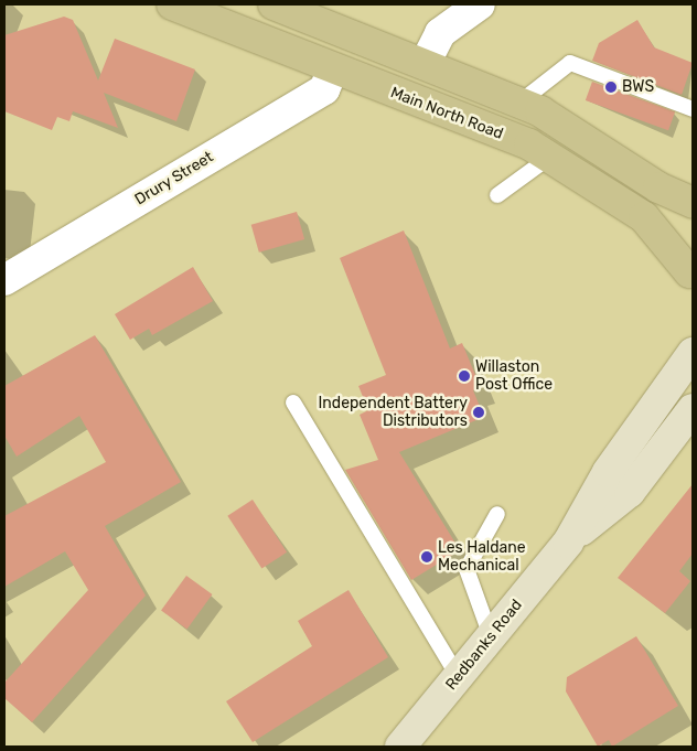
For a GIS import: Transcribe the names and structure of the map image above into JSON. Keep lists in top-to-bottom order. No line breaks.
{"streets":{"main road":["Main North Road","Redbanks Road"],"street":["Drury Street"]},"crossings":[["Main North Road","Drury Street"]],"places":["BWS","Willaston Post Office","Independent Battery Distributors","Les Haldane Mechanical"]}
